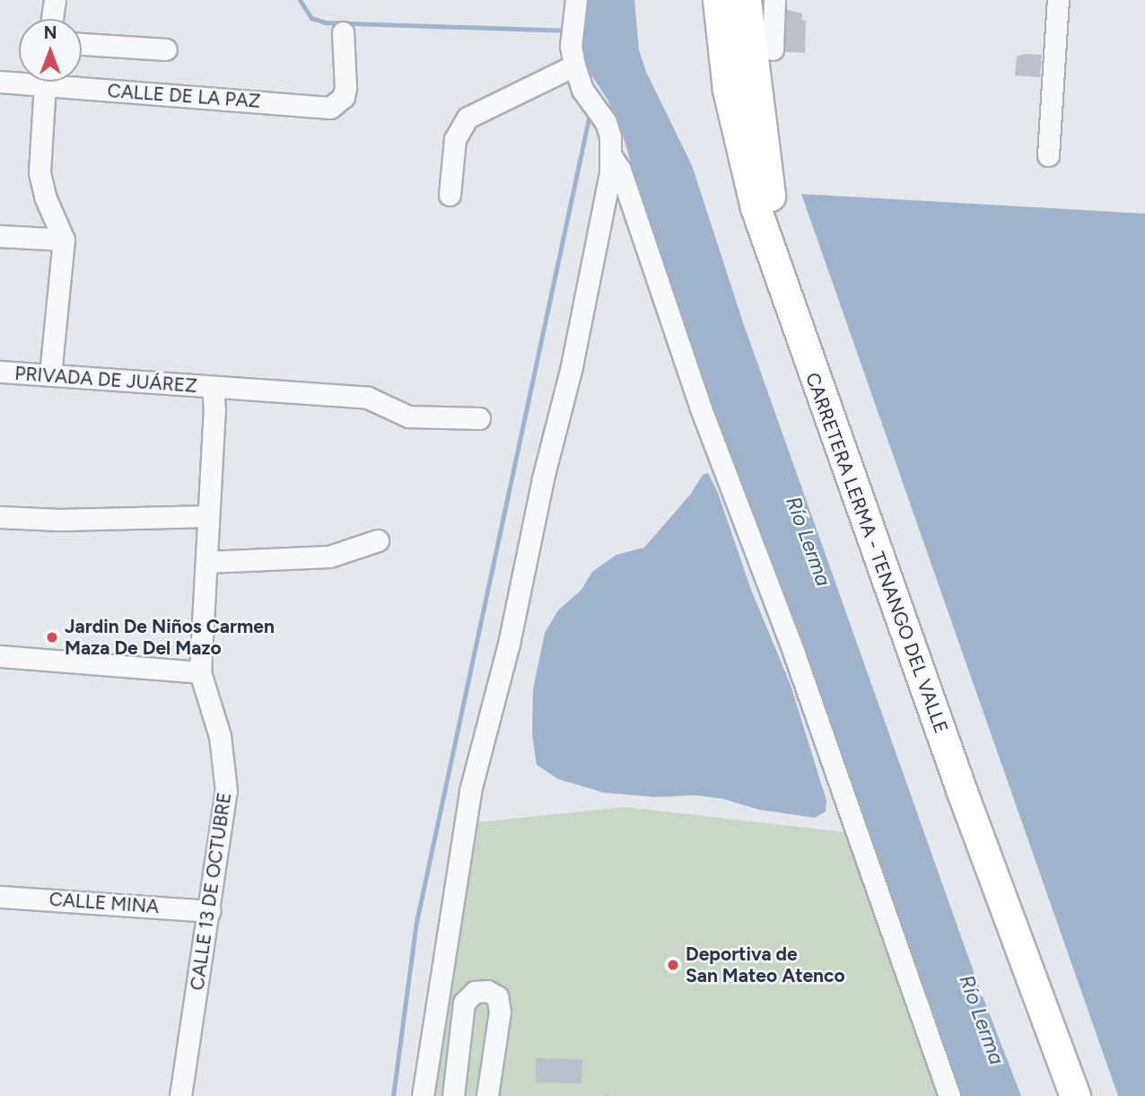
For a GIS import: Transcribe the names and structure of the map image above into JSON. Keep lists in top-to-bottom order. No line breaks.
{"streets":{"highway":["CARRETERA LERMA - TENANGO DEL VALLE"],"street":["CALLE DE LA PAZ","PRIVADA DE JUÁREZ","CALLE 13 DE OCTUBRE","CALLE MINA"]},"crossings":[["PRIVADA DE JUÁREZ","CALLE 13 DE OCTUBRE"],["CALLE 13 DE OCTUBRE","CALLE MINA"]],"water":["Río Lerma"],"places":["Jardin De Niños Carmen Maza De Del Mazo","Deportiva de San Mateo Atenco"],"north":"top"}
